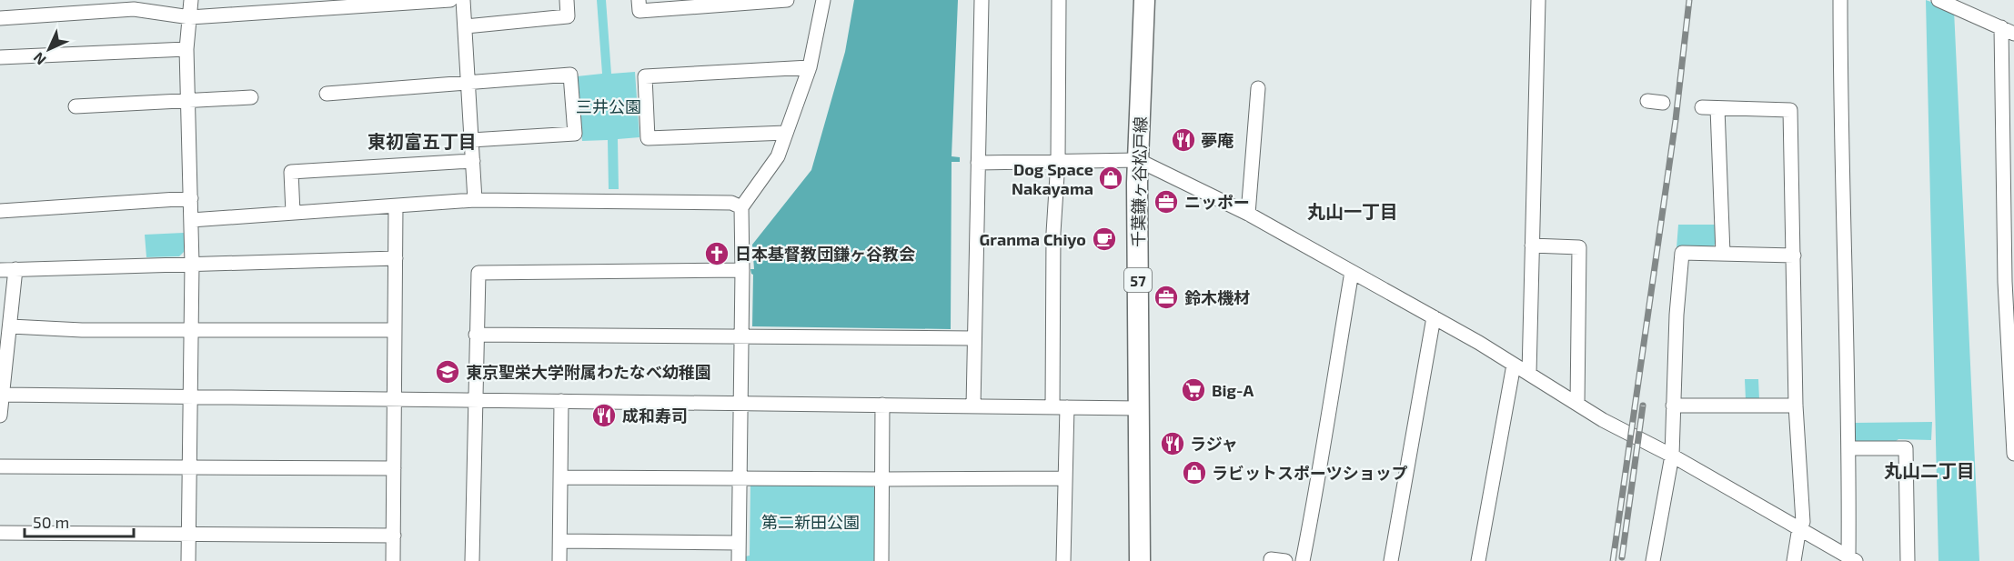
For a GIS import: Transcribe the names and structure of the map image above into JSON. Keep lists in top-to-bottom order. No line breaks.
{"streets":{"main road":["千葉鎌ヶ谷松戸線","57"]},"districts":["東初富五丁目","丸山一丁目","丸山二丁目"],"parks":["三井公園","第二新田公園"],"places":{"restaurant":["夢庵","成和寿司","ラジャ"],"shop":["Dog Space Nakayama","ラビットスポーツショップ"],"office":["ニッポー","鈴木機材"],"cafe":["Granma Chiyo"],"church":["日本基督教団鎌ヶ谷教会"],"school or university":["東京聖栄大学附属わたなべ幼稚園"],"supermarket":["Big-A"]},"scale_bar":"50 m","north":"bottom left"}
